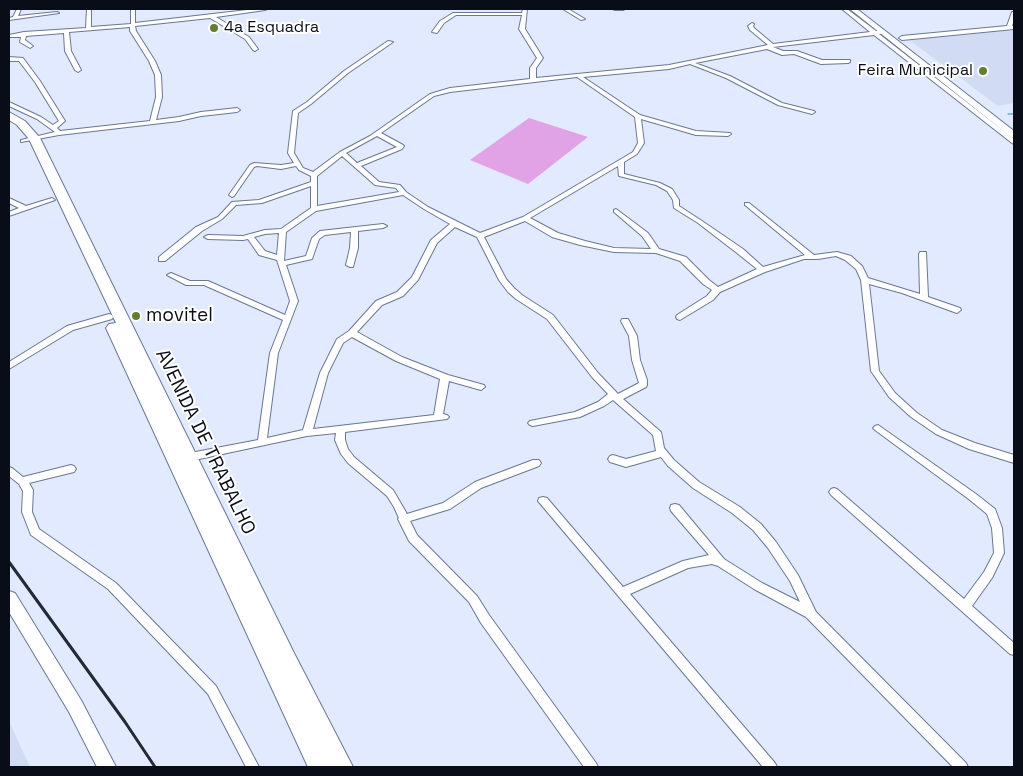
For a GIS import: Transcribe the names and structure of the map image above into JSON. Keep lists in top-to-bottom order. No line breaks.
{"streets":{"highway":["AVENIDA DE TRABALHO"]},"places":["4a Esquadra","Feira Municipal","movitel"]}
